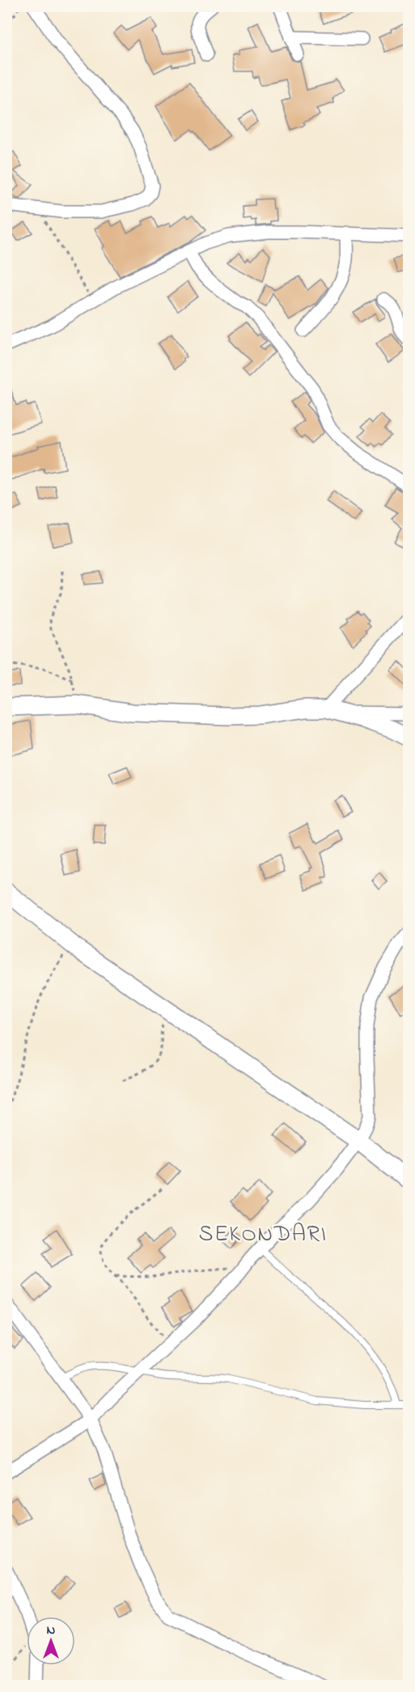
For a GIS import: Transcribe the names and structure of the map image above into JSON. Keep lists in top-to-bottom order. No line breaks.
{"districts":["SEKONDARI"],"north":"top"}
